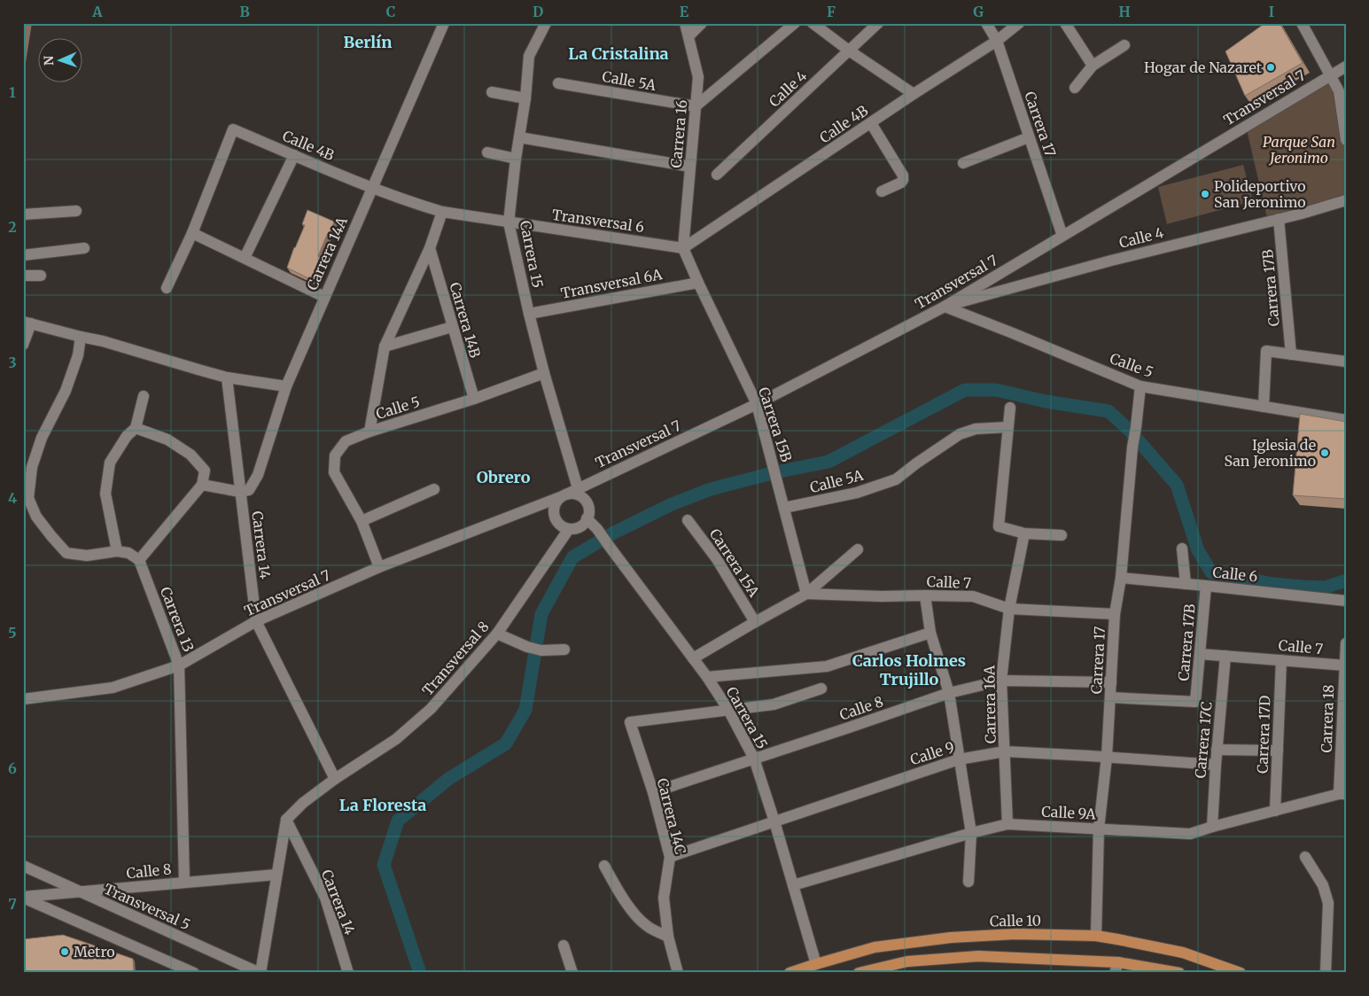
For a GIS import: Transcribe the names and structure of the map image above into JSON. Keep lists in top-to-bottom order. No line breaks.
{"streets":{"main road":["Calle 10"],"street":["Calle 5A","Calle 4","Transversal 7","Calle 4B","Carrera 17","Carrera 16","Transversal 6","Carrera 14A","Carrera 15","Transversal 6A","Carrera 17B","Carrera 14B","Calle 5","Carrera 15B","Carrera 14","Carrera 15A","Calle 6","Calle 7","Carrera 13","Transversal 8","Carrera 16A","Calle 8","Carrera 18","Carrera 17D","Carrera 17C","Calle 9","Calle 9A","Carrera 14C","Transversal 5"]},"crossings":[["Calle 5A","Carrera 16"],["Calle 5A","Carrera 15B"],["Calle 4","Transversal 7"],["Calle 4","Carrera 17B"],["Calle 4","Calle 5"],["Transversal 7","Carrera 17"],["Transversal 7","Carrera 15"],["Transversal 7","Calle 5"],["Transversal 7","Carrera 15B"],["Transversal 7","Carrera 14"],["Transversal 7","Carrera 13"],["Transversal 7","Transversal 8"],["Calle 4B","Carrera 17"],["Calle 4B","Carrera 16"],["Calle 4B","Transversal 6"],["Calle 4B","Carrera 14A"],["Calle 4B","Carrera 15B"],["Carrera 17","Carrera 17B"],["Carrera 17","Calle 5"],["Carrera 17","Calle 6"],["Carrera 17","Calle 7"],["Carrera 17","Calle 8"],["Carrera 17","Calle 9"],["Carrera 17","Calle 9A"],["Carrera 17","Calle 10"],["Carrera 16","Transversal 6"],["Carrera 16","Carrera 15B"],["Transversal 6","Carrera 15"],["Transversal 6","Carrera 15B"],["Carrera 14A","Carrera 14"],["Carrera 15","Transversal 6A"],["Carrera 15","Calle 5"],["Carrera 15","Transversal 8"],["Carrera 15","Calle 8"],["Carrera 15","Calle 9"],["Carrera 15","Calle 9A"],["Carrera 15","Carrera 14C"],["Carrera 15","Calle 10"],["Transversal 6A","Carrera 15B"],["Carrera 17B","Calle 6"],["Carrera 17B","Calle 7"],["Carrera 14B","Calle 5"],["Carrera 15B","Calle 7"],["Carrera 14","Transversal 8"],["Calle 7","Carrera 16A"],["Calle 7","Carrera 18"],["Calle 7","Carrera 17D"],["Calle 7","Carrera 17C"],["Carrera 13","Calle 8"],["Carrera 16A","Calle 8"],["Carrera 16A","Calle 9"],["Carrera 16A","Calle 9A"],["Calle 8","Carrera 14C"],["Calle 8","Transversal 5"],["Carrera 18","Calle 9A"],["Carrera 17D","Calle 9A"],["Carrera 17C","Calle 9"],["Carrera 17C","Calle 9A"],["Calle 9","Carrera 14C"]],"districts":["Berlín","La Cristalina","Obrero","Carlos Holmes Trujillo","La Floresta"],"parks":["Parque San Jeronimo"],"places":["Hogar de Nazaret","Polideportivo San Jeronimo","Iglesia de San Jeronimo","Metro"],"north":"left","grid":{"columns":["A","B","C","D","E","F","G","H","I"],"rows":["1","2","3","4","5","6","7"]}}
